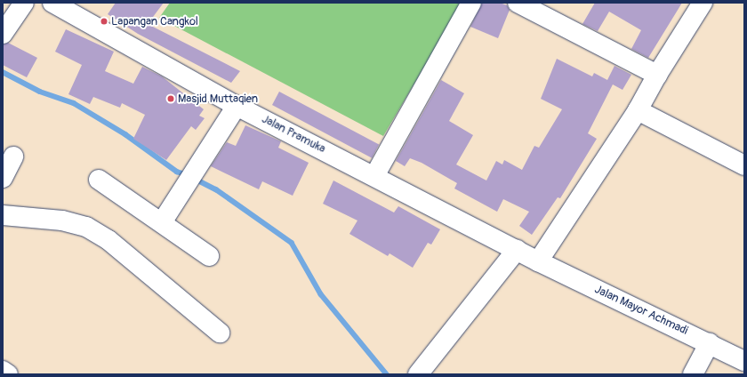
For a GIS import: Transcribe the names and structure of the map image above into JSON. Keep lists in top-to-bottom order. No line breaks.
{"streets":{"street":["Jalan Pramuka","Jalan Mayor Achmadi"]},"crossings":[["Jalan Pramuka","Jalan Mayor Achmadi"]],"places":["Lapangan Cangkol","Masjid Muttaqien"]}
